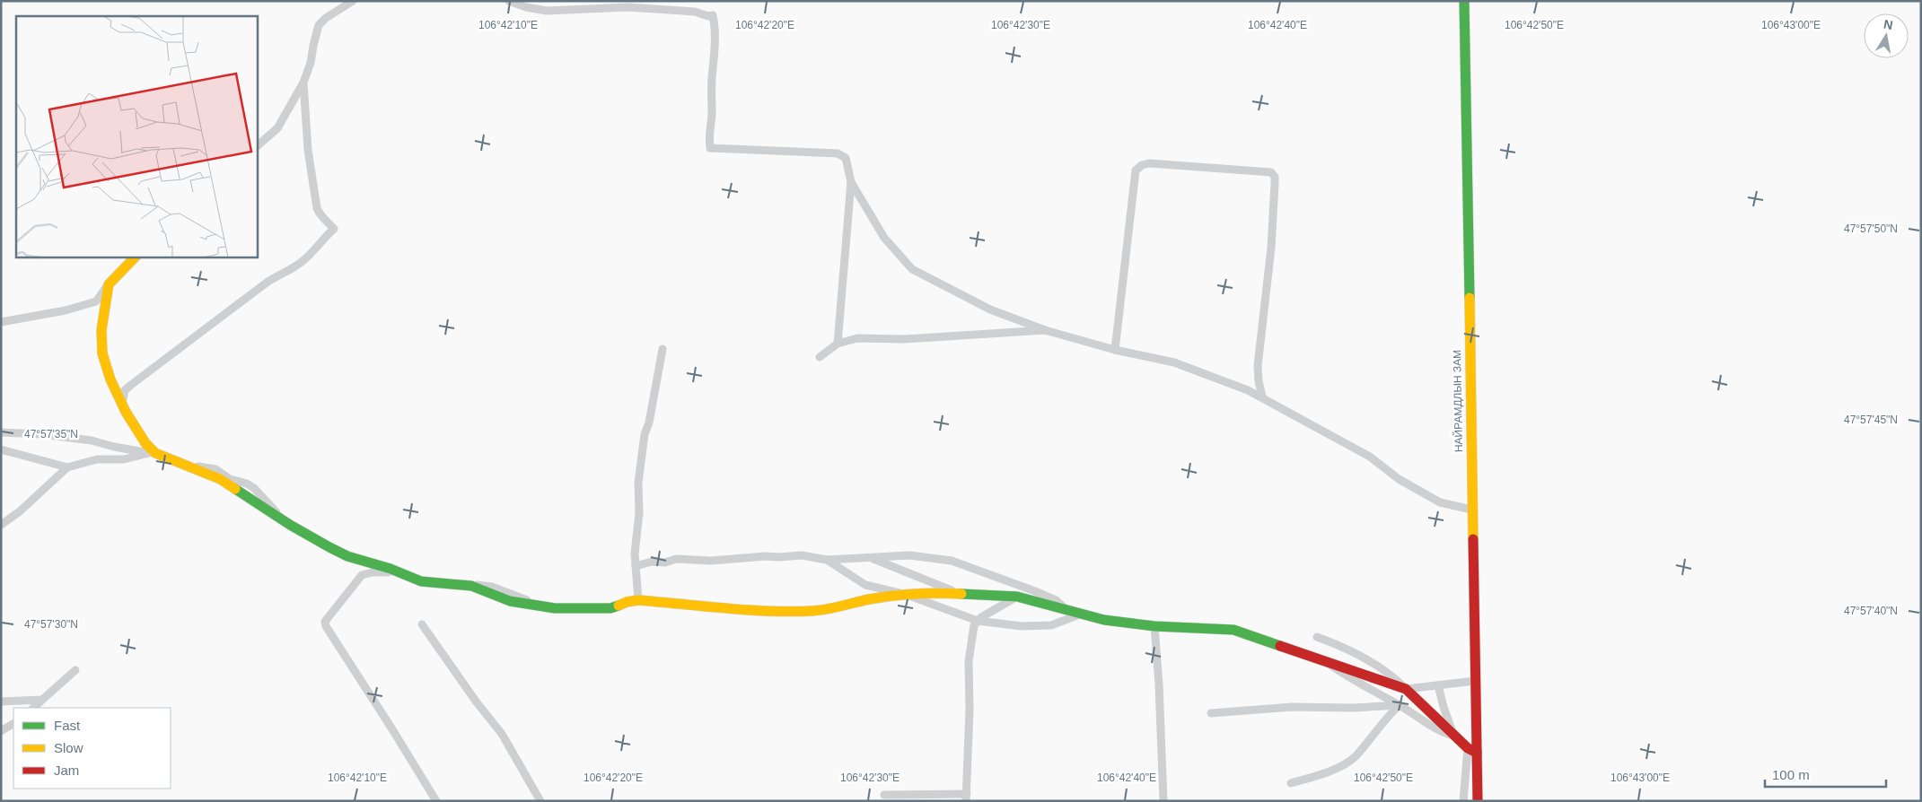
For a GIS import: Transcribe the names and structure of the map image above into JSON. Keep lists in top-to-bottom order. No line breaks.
{"streets":{"street":["НАЙРАМДЛЫН ЗАМ"]},"legend":["Fast","Slow","Jam"],"scale_bar":"100 m","north":"top","coordinates":["106°42'10\"E","106°42'20\"E","106°42'30\"E","106°42'40\"E","106°42'50\"E","106°43'00\"E","47°57'50\"N","47°57'45\"N","47°57'35\"N","47°57'40\"N","47°57'30\"N"]}
